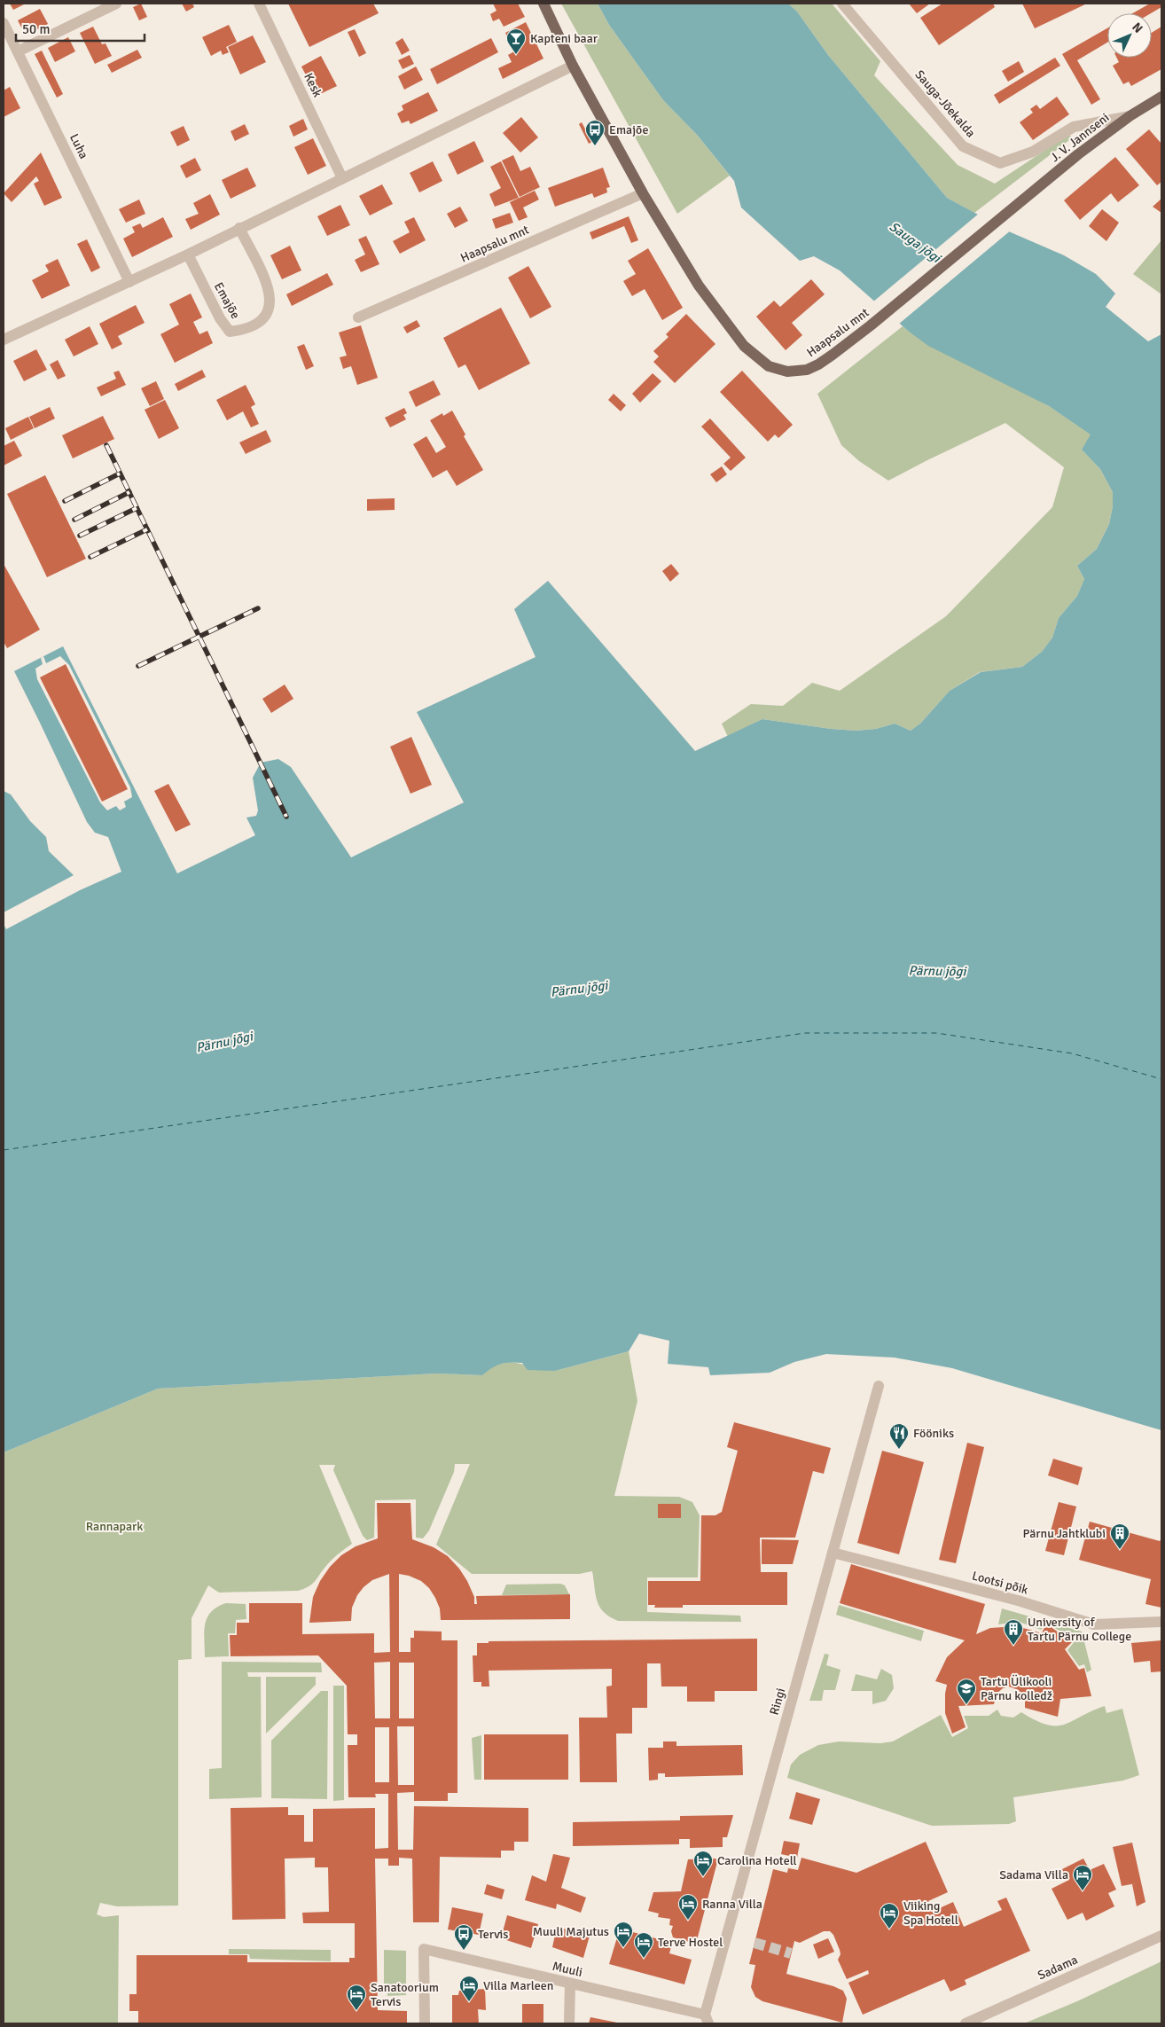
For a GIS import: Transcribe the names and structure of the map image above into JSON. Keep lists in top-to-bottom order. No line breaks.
{"streets":{"main road":["J. V. Jannseni","Haapsalu mnt"],"street":["Kesk","Sauga-Jõekalda","Luha","Emajõe","Lootsi põik","Ringi","Sadama","Muuli"]},"crossings":[["Sauga-Jõekalda","J. V. Jannseni"],["J. V. Jannseni","Haapsalu mnt"],["Lootsi põik","Ringi"],["Ringi","Muuli"]],"water":["Sauga jõgi","Pärnu jõgi"],"parks":["Rannapark"],"places":{"bar":["Kapteni baar"],"bus stop":["Emajõe","Tervis"],"restaurant":["Fööniks"],"building":["Pärnu Jahtklubi","University of Tartu Pärnu College"],"school or university":["Tartu Ülikooli Pärnu kolledž"],"hotel":["Carolina Hotell","Sadama Villa","Ranna Villa","Viiking Spa Hotell","Muuli Majutus","Terve Hostel","Villa Marleen","Sanatoorium Tervis"]},"scale_bar":"50 m","north":"top right"}
